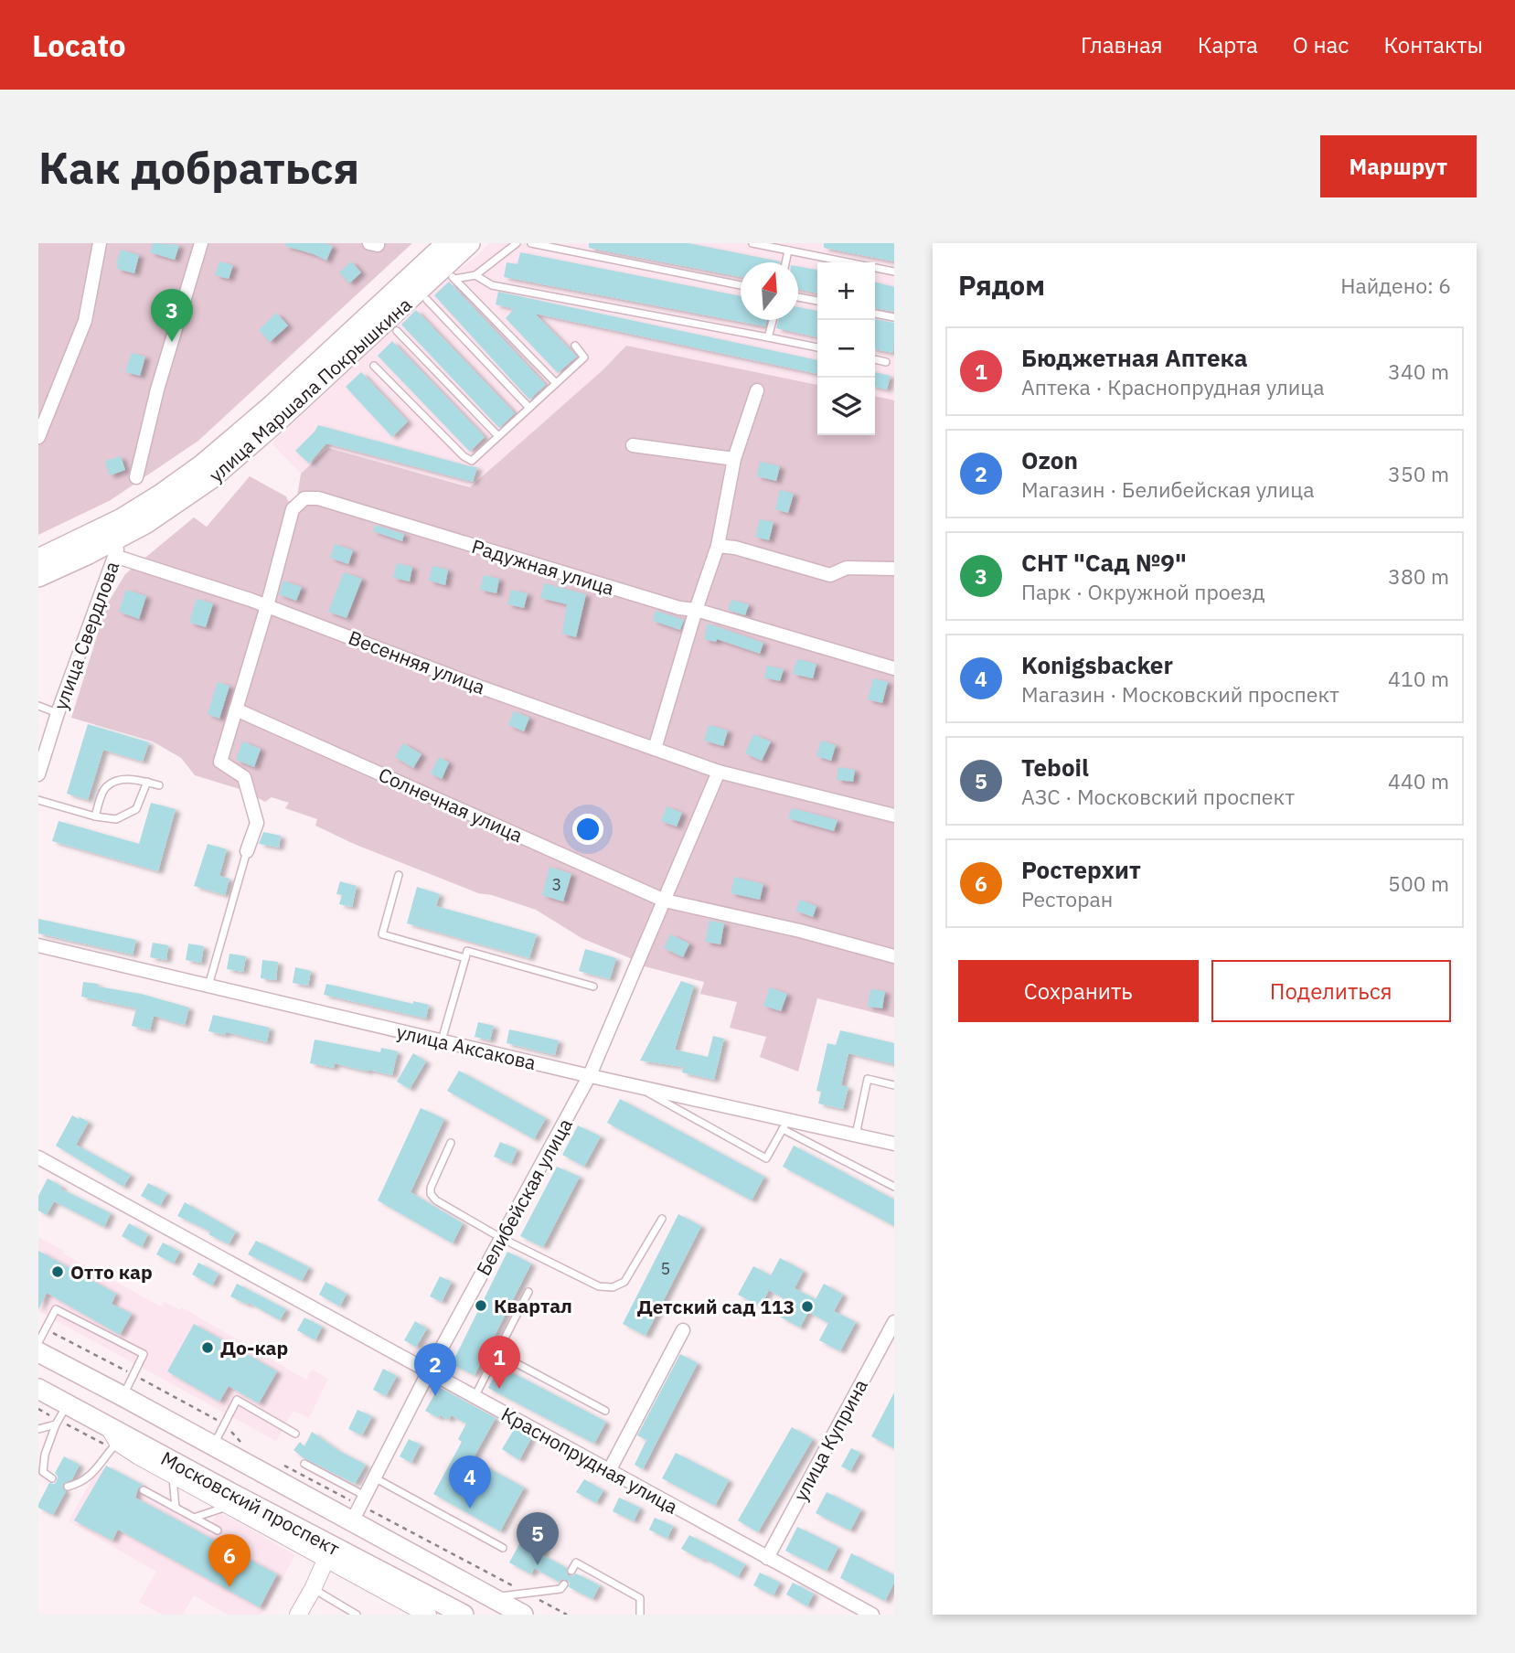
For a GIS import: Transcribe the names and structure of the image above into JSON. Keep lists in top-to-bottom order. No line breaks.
{"streets":{"main road":["улица Маршала Покрышкина","Московский проспект"],"street":["Радужная улица","улица Свердлова","Весенняя улица","Солнечная улица","улица Аксакова","Белибейская улица","улица Куприна","Краснопрудная улица"]},"crossings":[["улица Маршала Покрышкина","улица Свердлова"],["Радужная улица","Весенняя улица"],["Радужная улица","Солнечная улица"],["улица Свердлова","Весенняя улица"],["Весенняя улица","Белибейская улица"],["Солнечная улица","Белибейская улица"],["улица Аксакова","Белибейская улица"],["Белибейская улица","Краснопрудная улица"],["Белибейская улица","Московский проспект"],["улица Куприна","Краснопрудная улица"]],"places":["Отто кар","Квартал","Детский сад 113","До-кар"],"house_numbers":["3","5"],"north":"top","page":{"header":"Locato","nav":["Главная","Карта","О нас","Контакты"],"buttons":["Маршрут",["Сохранить","Поделиться"]],"title":"Как добраться","heading":["Рядом","Найдено: 6"],"map_buttons":["+","−"],"pins":["3","1","2","4","5","6"],"list":[{"mark":"1","name":"Бюджетная Аптека","note":"Аптека · Краснопрудная улица","value":"340 m"},{"mark":"2","name":"Ozon","note":"Магазин · Белибейская улица","value":"350 m"},{"mark":"3","name":"СНТ \"Сад №9\"","note":"Парк · Окружной проезд","value":"380 m"},{"mark":"4","name":"Konigsbacker","note":"Магазин · Московский проспект","value":"410 m"},{"mark":"5","name":"Teboil","note":"АЗС · Московский проспект","value":"440 m"},{"mark":"6","name":"Ростерхит","note":"Ресторан","value":"500 m"}]}}
